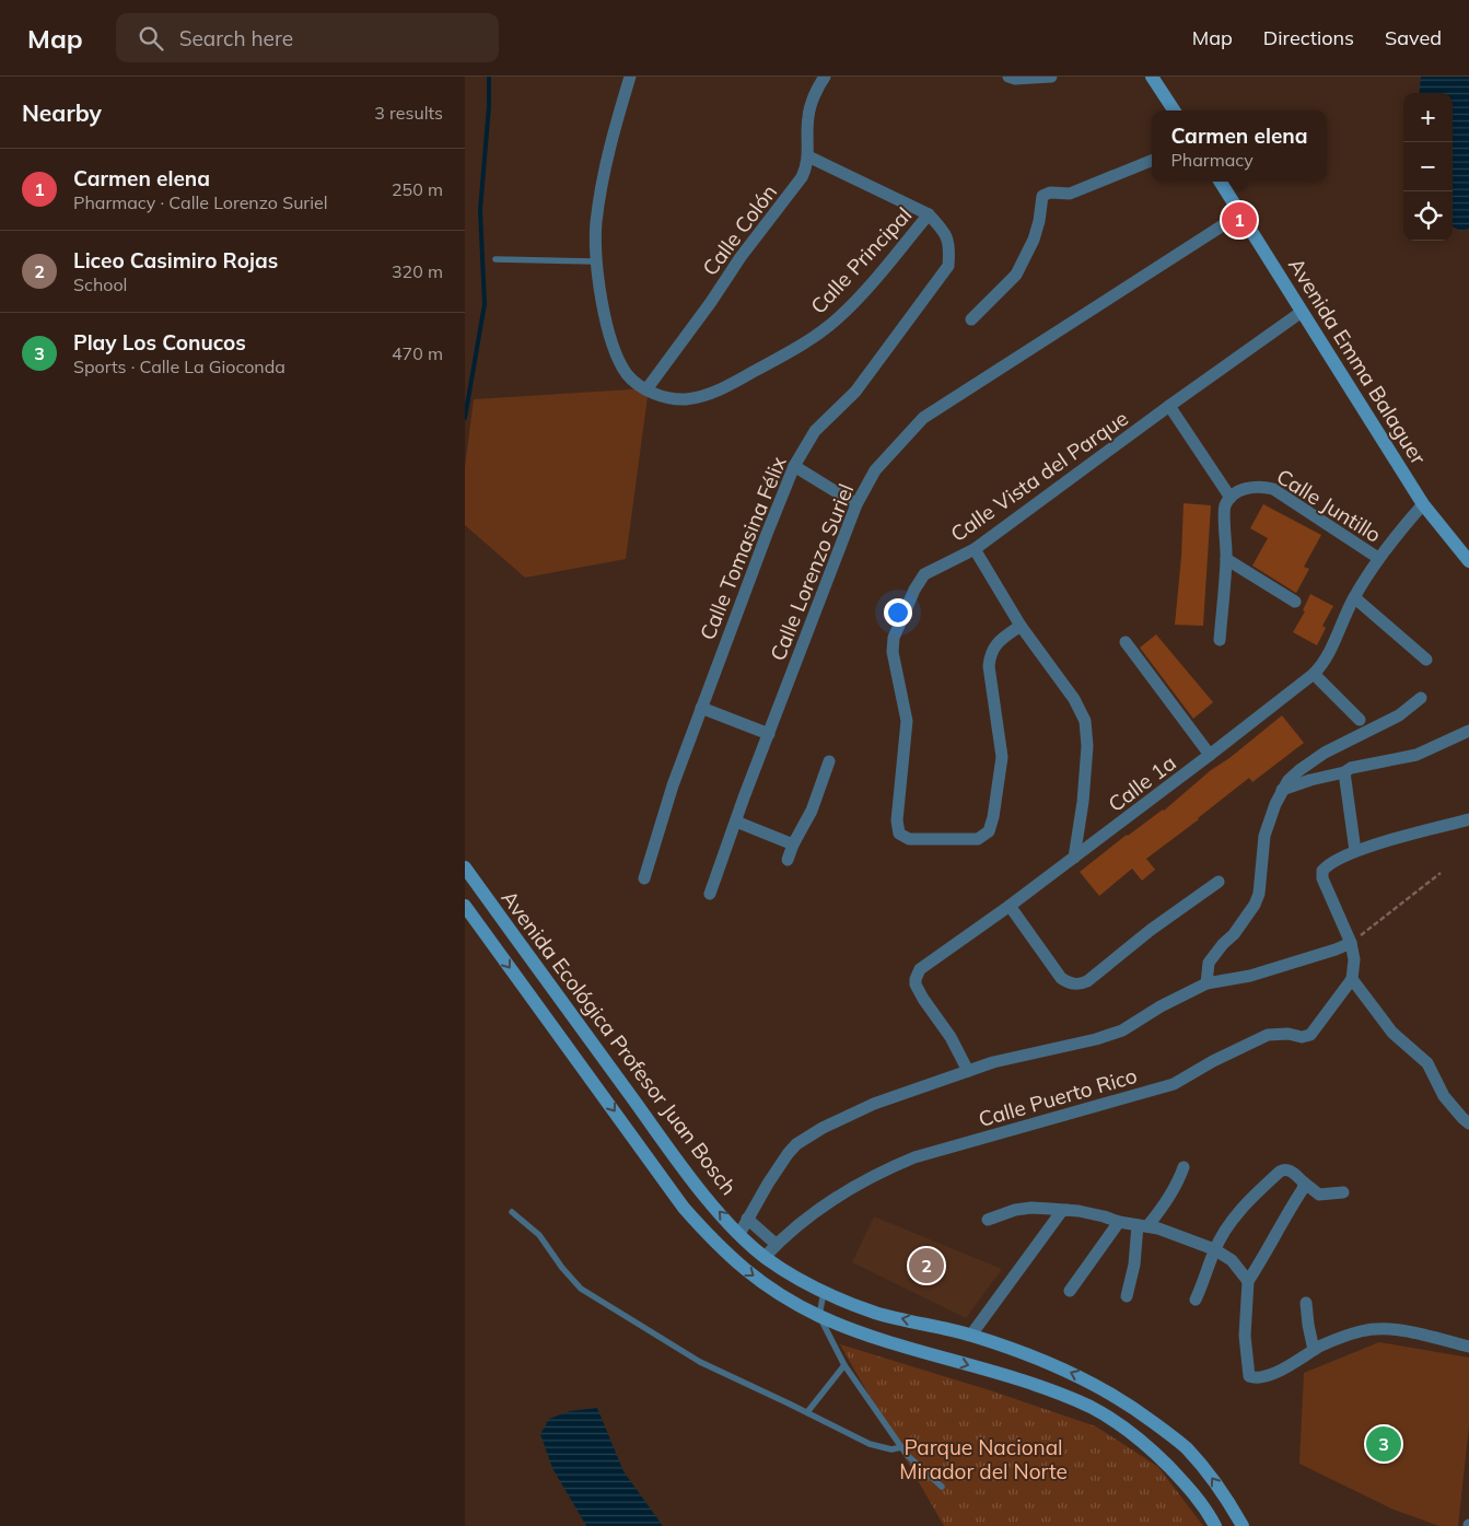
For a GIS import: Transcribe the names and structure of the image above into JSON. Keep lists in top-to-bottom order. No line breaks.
{"streets":{"street":["Calle Colón","Calle Principal","Avenida Emma Balaguer","Calle Vista del Parque","Calle Juntillo","Calle Tomasina Félix","Calle Lorenzo Suriel","Calle 1a","Avenida Ecológica Profesor Juan Bosch","Calle Puerto Rico"]},"crossings":[["Calle Colón","Calle Principal"],["Calle Colón","Calle Tomasina Félix"],["Calle Principal","Calle Tomasina Félix"],["Avenida Emma Balaguer","Calle Vista del Parque"],["Avenida Emma Balaguer","Calle Lorenzo Suriel"],["Avenida Emma Balaguer","Calle 1a"],["Calle Juntillo","Calle 1a"],["Avenida Ecológica Profesor Juan Bosch","Calle Puerto Rico"]],"parks":["Parque Nacional Mirador del Norte"],"page":{"header":"Map","search":"Search here","nav":["Map","Directions","Saved"],"heading":["Nearby","3 results"],"map_buttons":["+","−"],"popup":["Carmen elena","Pharmacy"],"list":[{"mark":"1","name":"Carmen elena","note":"Pharmacy · Calle Lorenzo Suriel","value":"250 m"},{"mark":"2","name":"Liceo Casimiro Rojas","note":"School","value":"320 m"},{"mark":"3","name":"Play Los Conucos","note":"Sports · Calle La Gioconda","value":"470 m"}],"pins":["1","2","3"]}}
